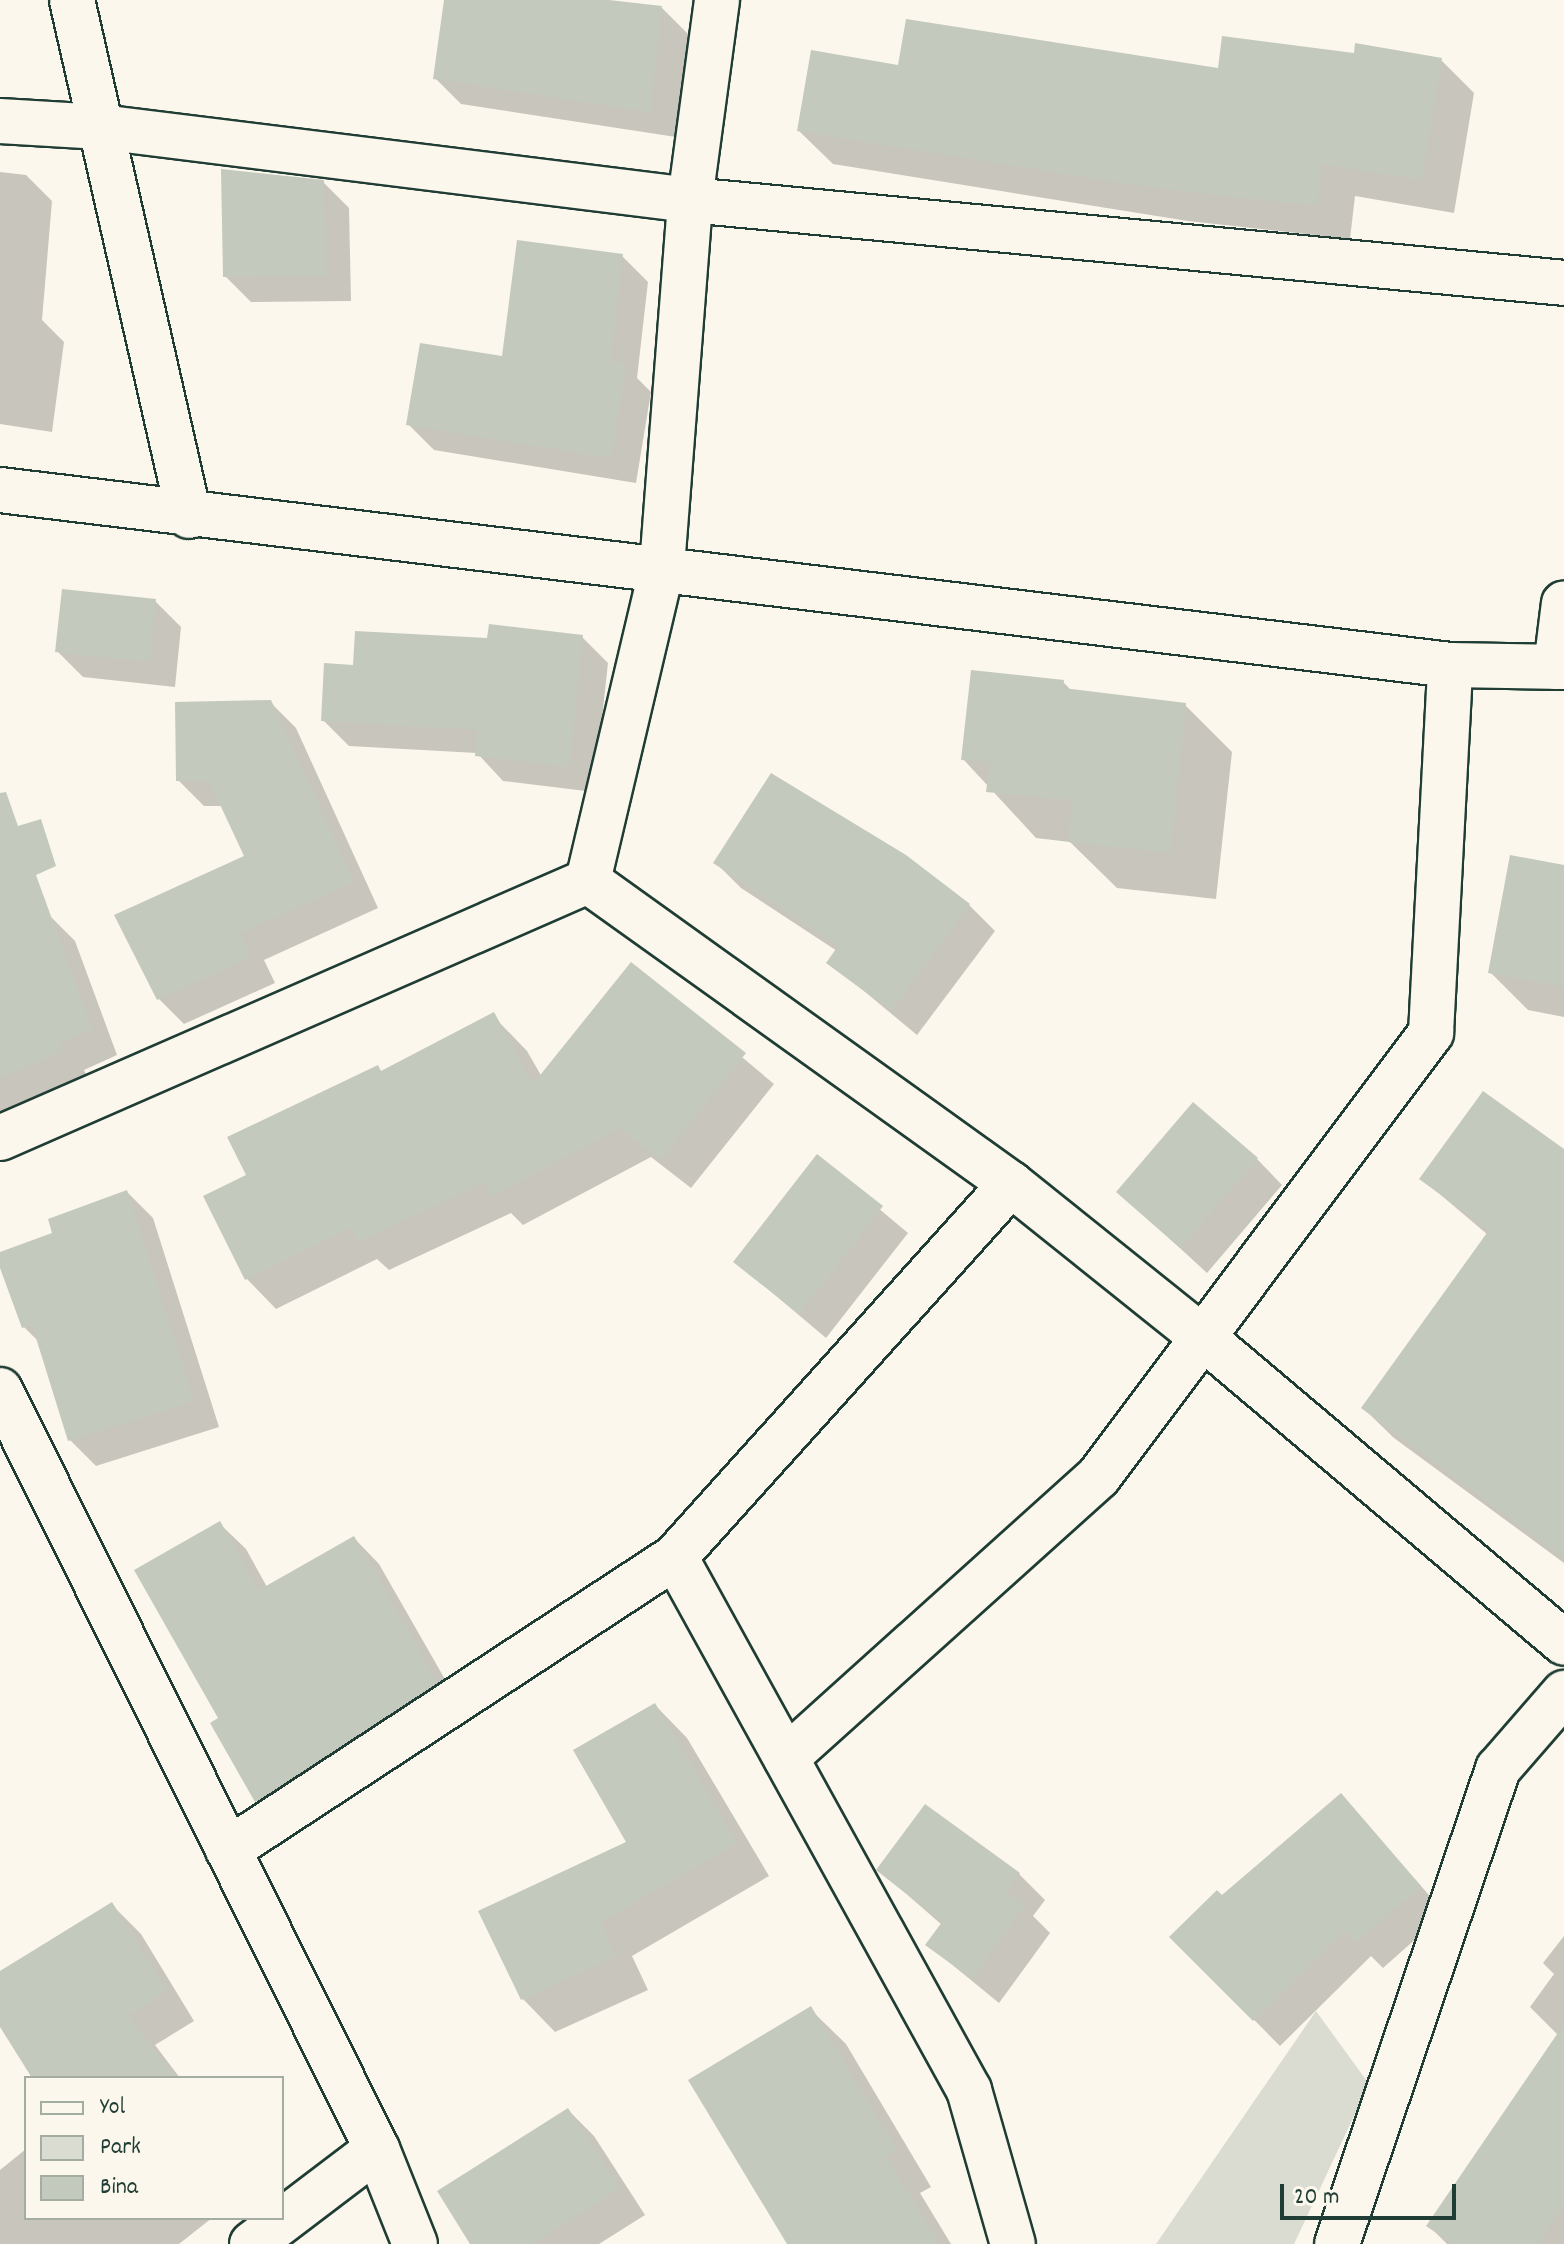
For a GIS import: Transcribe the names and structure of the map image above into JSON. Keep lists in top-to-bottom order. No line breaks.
{"legend":["Yol","Park","Bina"],"scale_bar":"20 m"}
